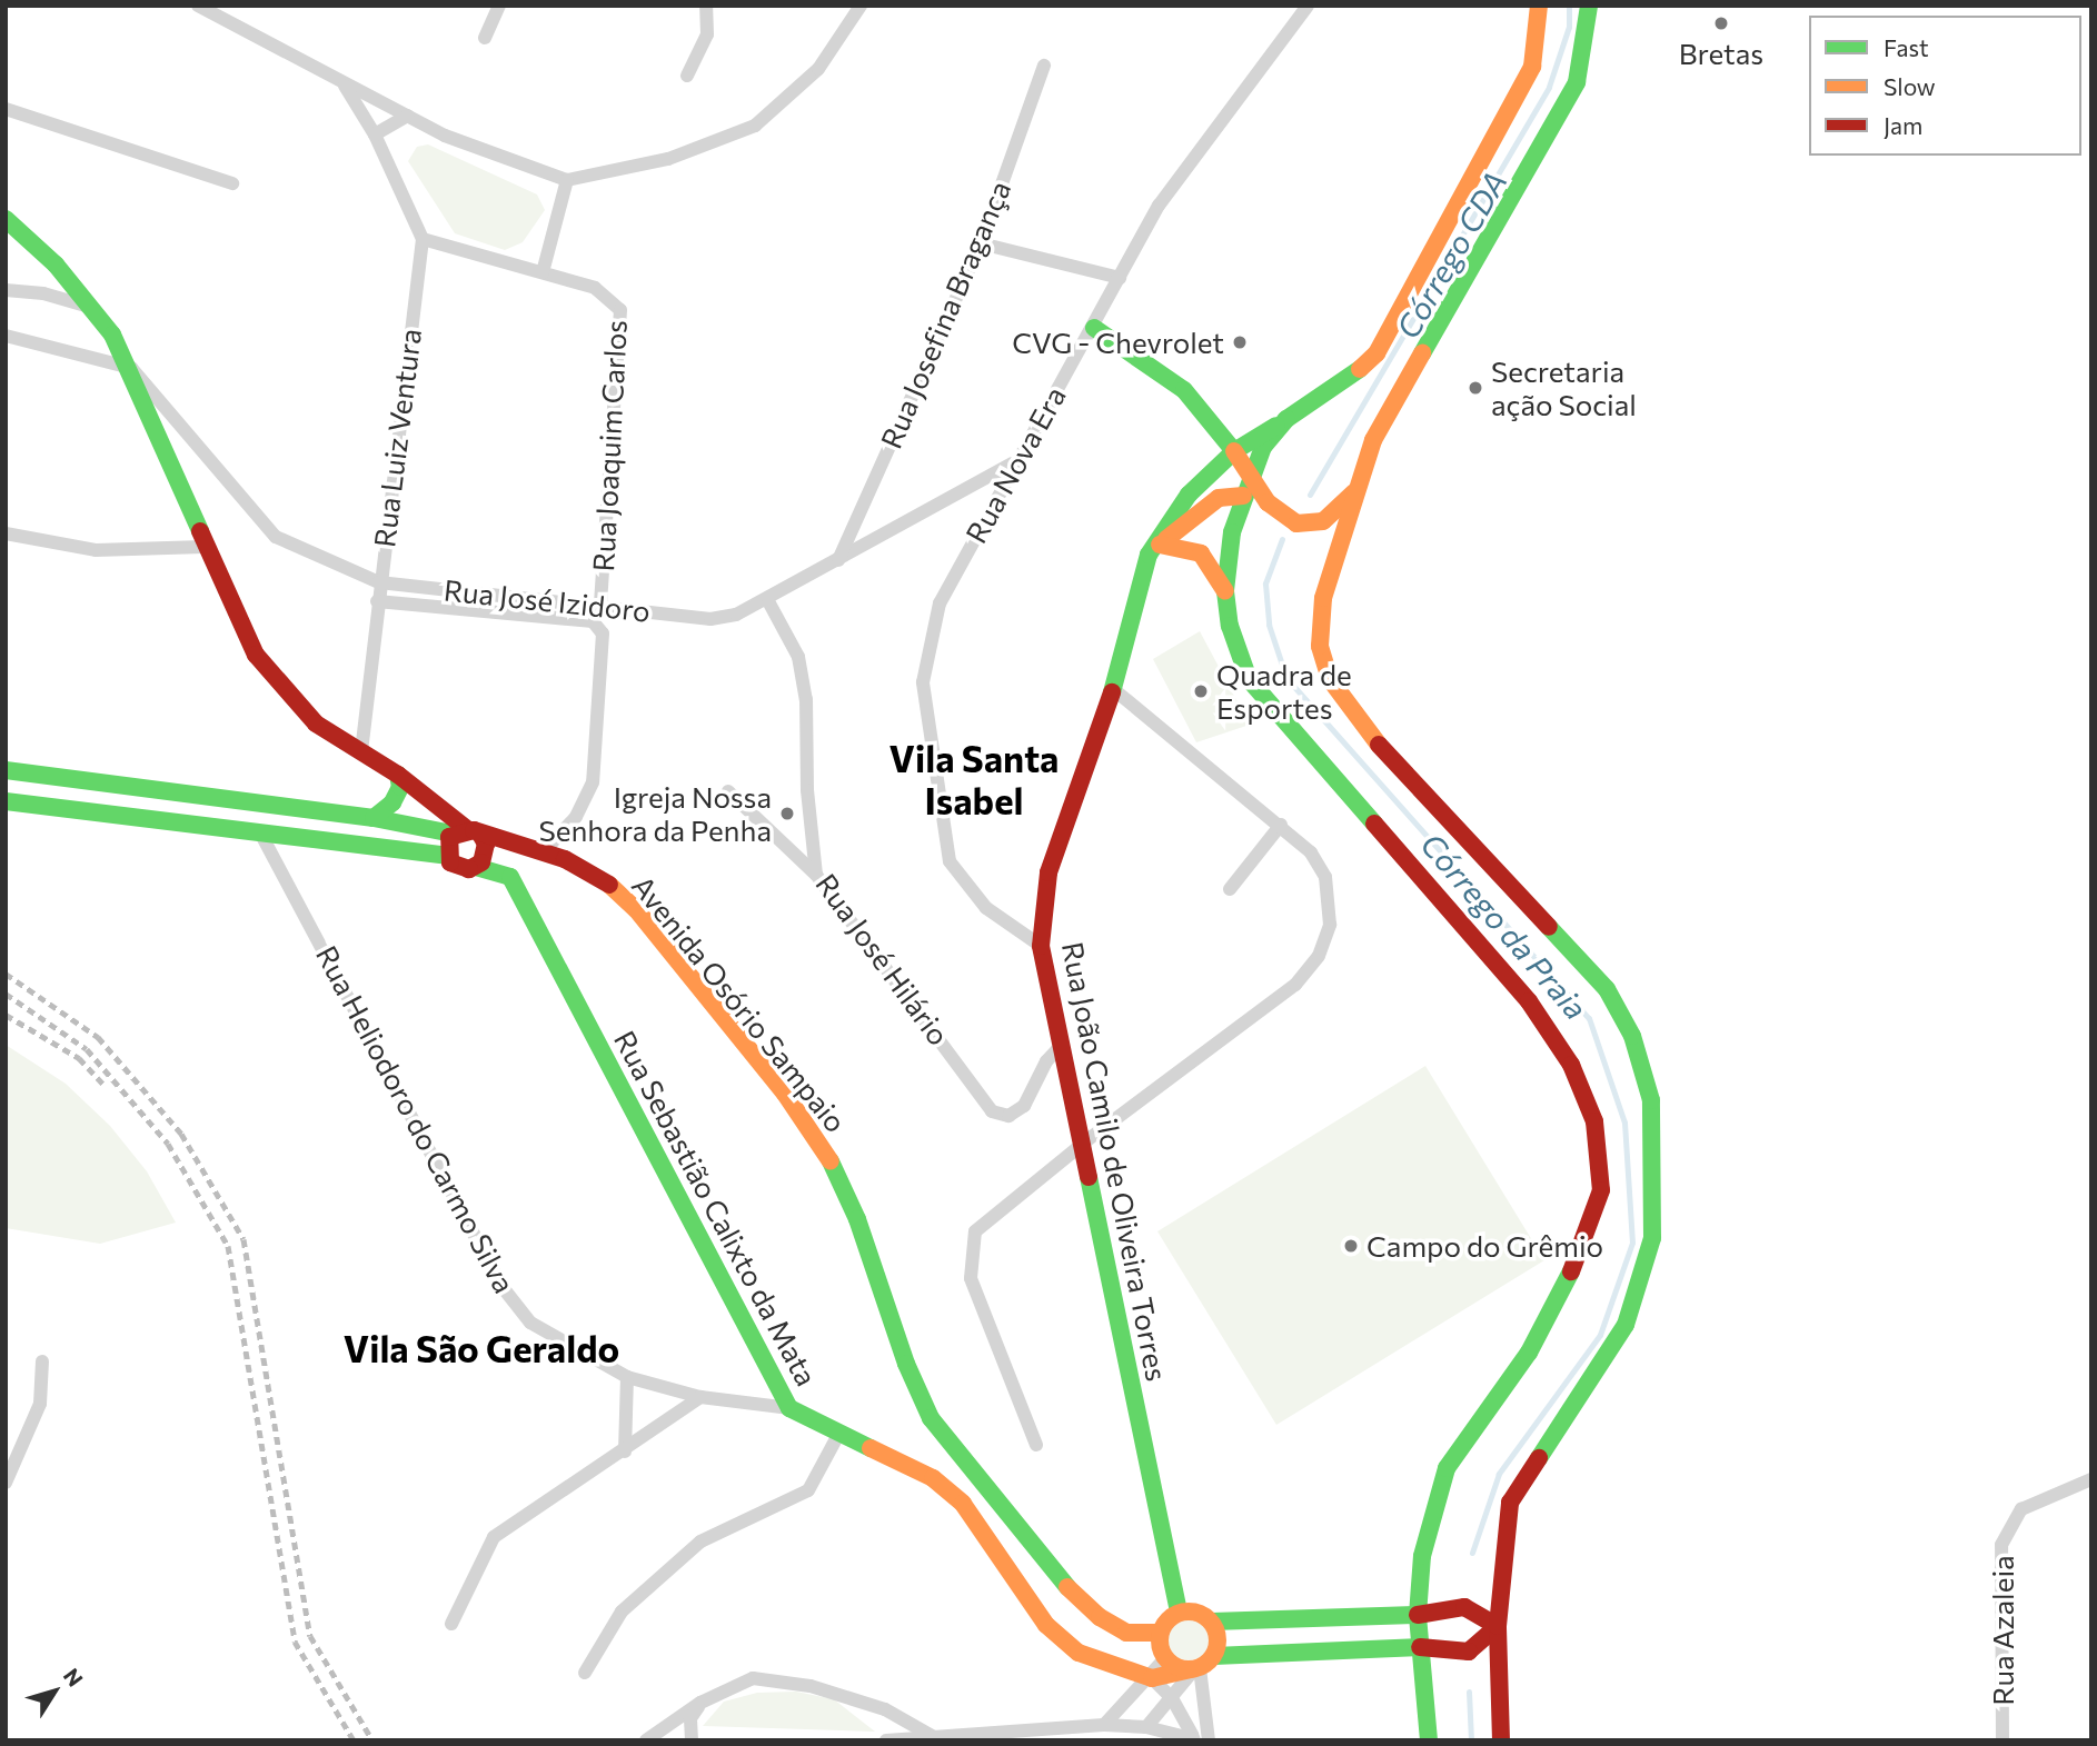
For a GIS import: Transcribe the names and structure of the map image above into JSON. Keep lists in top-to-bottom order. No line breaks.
{"streets":{"street":["Rua Josefina Bragança","Rua Luiz Ventura","Rua Joaquim Carlos","Rua Nova Era","Rua José Izidoro","Rua José Hilário","Avenida Osório Sampaio","Rua Heliodoro do Carmo Silva","Rua João Camilo de Oliveira Torres","Rua Sebastião Calixto da Mata","Rua Azaleia"]},"crossings":[["Rua Josefina Bragança","Rua José Izidoro"],["Rua Luiz Ventura","Rua Joaquim Carlos"],["Rua Luiz Ventura","Rua José Izidoro"],["Rua Joaquim Carlos","Rua José Izidoro"],["Rua Nova Era","Rua José Izidoro"],["Rua Nova Era","Rua João Camilo de Oliveira Torres"],["Rua José Izidoro","Rua José Hilário"],["Rua José Hilário","Rua João Camilo de Oliveira Torres"],["Avenida Osório Sampaio","Rua João Camilo de Oliveira Torres"],["Rua Heliodoro do Carmo Silva","Rua Sebastião Calixto da Mata"]],"districts":["Vila Santa Isabel","Vila São Geraldo"],"water":["Córrego CDA","Córrego da Praia"],"places":["Bretas","CVG - Chevrolet","Secretaria ação Social","Quadra de Esportes","Igreja Nossa Senhora da Penha","Campo do Grêmio"],"legend":["Fast","Slow","Jam"],"north":"top right"}
